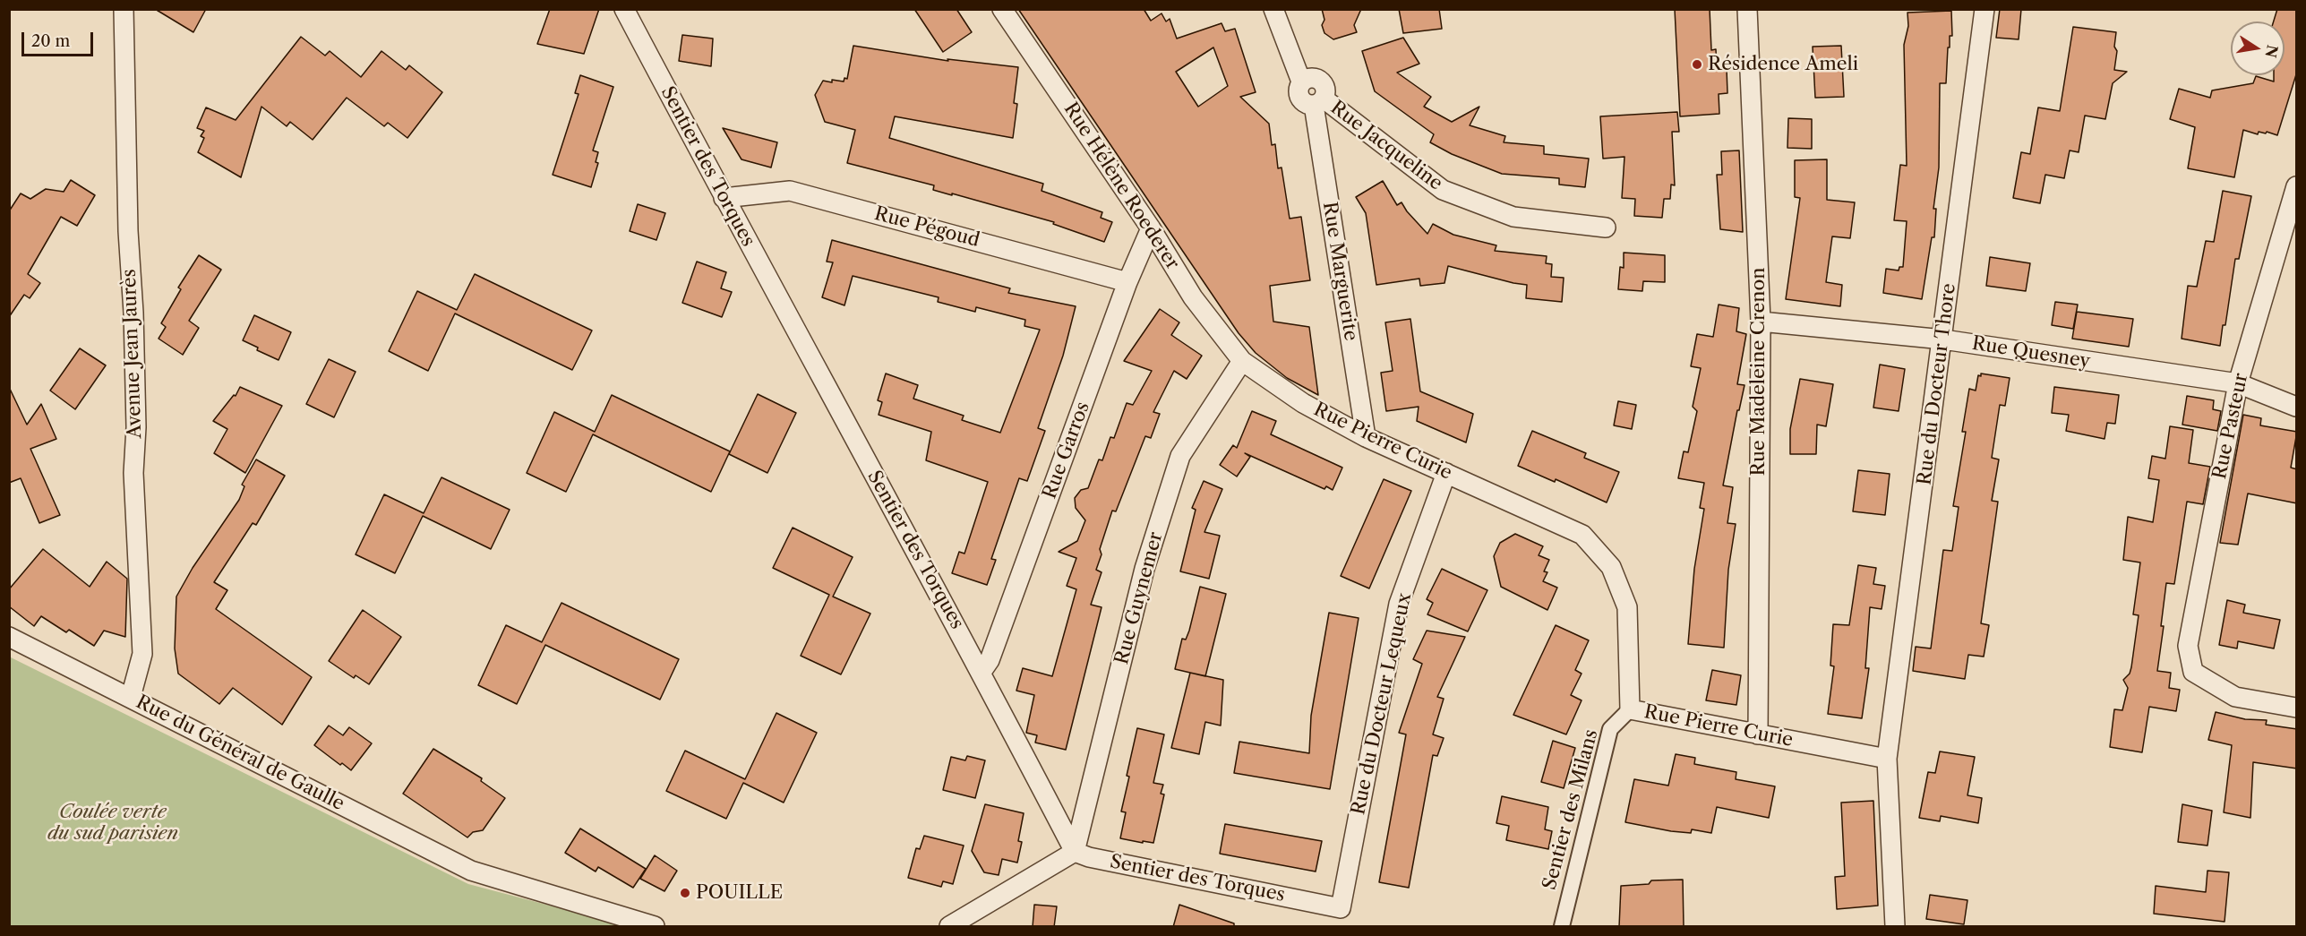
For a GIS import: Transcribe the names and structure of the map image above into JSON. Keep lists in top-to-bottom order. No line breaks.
{"streets":{"street":["Rue Jacqueline","Sentier des Torques","Rue Hélène Roederer","Rue Pégoud","Rue Marguerite","Rue Quesney","Avenue Jean Jaurès","Rue Madeleine Crenon","Rue du Docteur Thore","Rue Pasteur","Rue Pierre Curie","Rue Garros","Rue Guynemer","Rue du Docteur Lequeux","Rue du Général de Gaulle","Sentier des Milans"]},"crossings":[["Rue Jacqueline","Rue Marguerite"],["Sentier des Torques","Rue Pégoud"],["Sentier des Torques","Rue Garros"],["Sentier des Torques","Rue Guynemer"],["Sentier des Torques","Rue du Docteur Lequeux"],["Rue Hélène Roederer","Rue Pierre Curie"],["Rue Hélène Roederer","Rue Garros"],["Rue Hélène Roederer","Rue Guynemer"],["Rue Pégoud","Rue Garros"],["Rue Marguerite","Rue Pierre Curie"],["Rue Quesney","Rue Madeleine Crenon"],["Rue Quesney","Rue du Docteur Thore"],["Rue Quesney","Rue Pasteur"],["Avenue Jean Jaurès","Rue du Général de Gaulle"],["Rue Madeleine Crenon","Rue Pierre Curie"],["Rue du Docteur Thore","Rue Pierre Curie"],["Rue Pierre Curie","Rue Guynemer"],["Rue Pierre Curie","Rue du Docteur Lequeux"],["Rue Pierre Curie","Sentier des Milans"]],"parks":["Coulée verte du sud parisien"],"places":["Résidence Ameli","POUILLE"],"scale_bar":"20 m","north":"right"}
